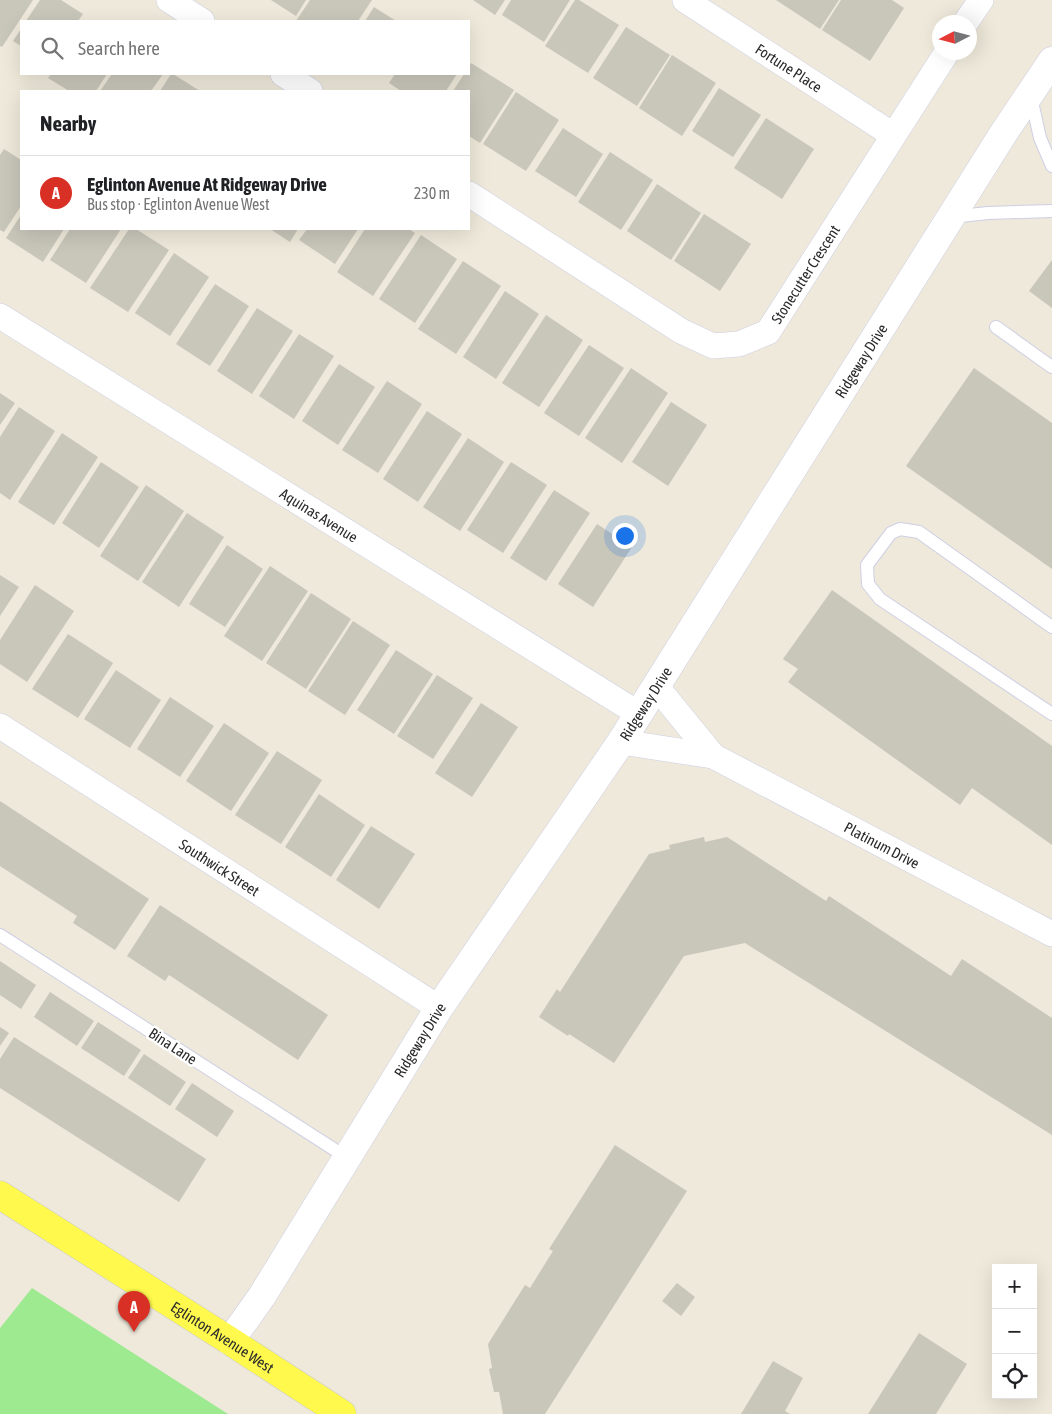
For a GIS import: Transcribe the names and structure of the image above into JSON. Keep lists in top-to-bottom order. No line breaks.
{"streets":{"main road":["Eglinton Avenue West"],"street":["Fortune Place","Stonecutter Crescent","Ridgeway Drive","Aquinas Avenue","Platinum Drive","Southwick Street"],"lane":["Bina Lane"]},"crossings":[["Fortune Place","Stonecutter Crescent"],["Ridgeway Drive","Aquinas Avenue"],["Ridgeway Drive","Platinum Drive"],["Ridgeway Drive","Southwick Street"],["Ridgeway Drive","Bina Lane"],["Ridgeway Drive","Eglinton Avenue West"]],"north":"left","page":{"search":"Search here","heading":"Nearby","list":[{"mark":"A","name":"Eglinton Avenue At Ridgeway Drive","note":"Bus stop · Eglinton Avenue West","value":"230 m"}],"map_buttons":["+","−"],"pins":"A"}}
